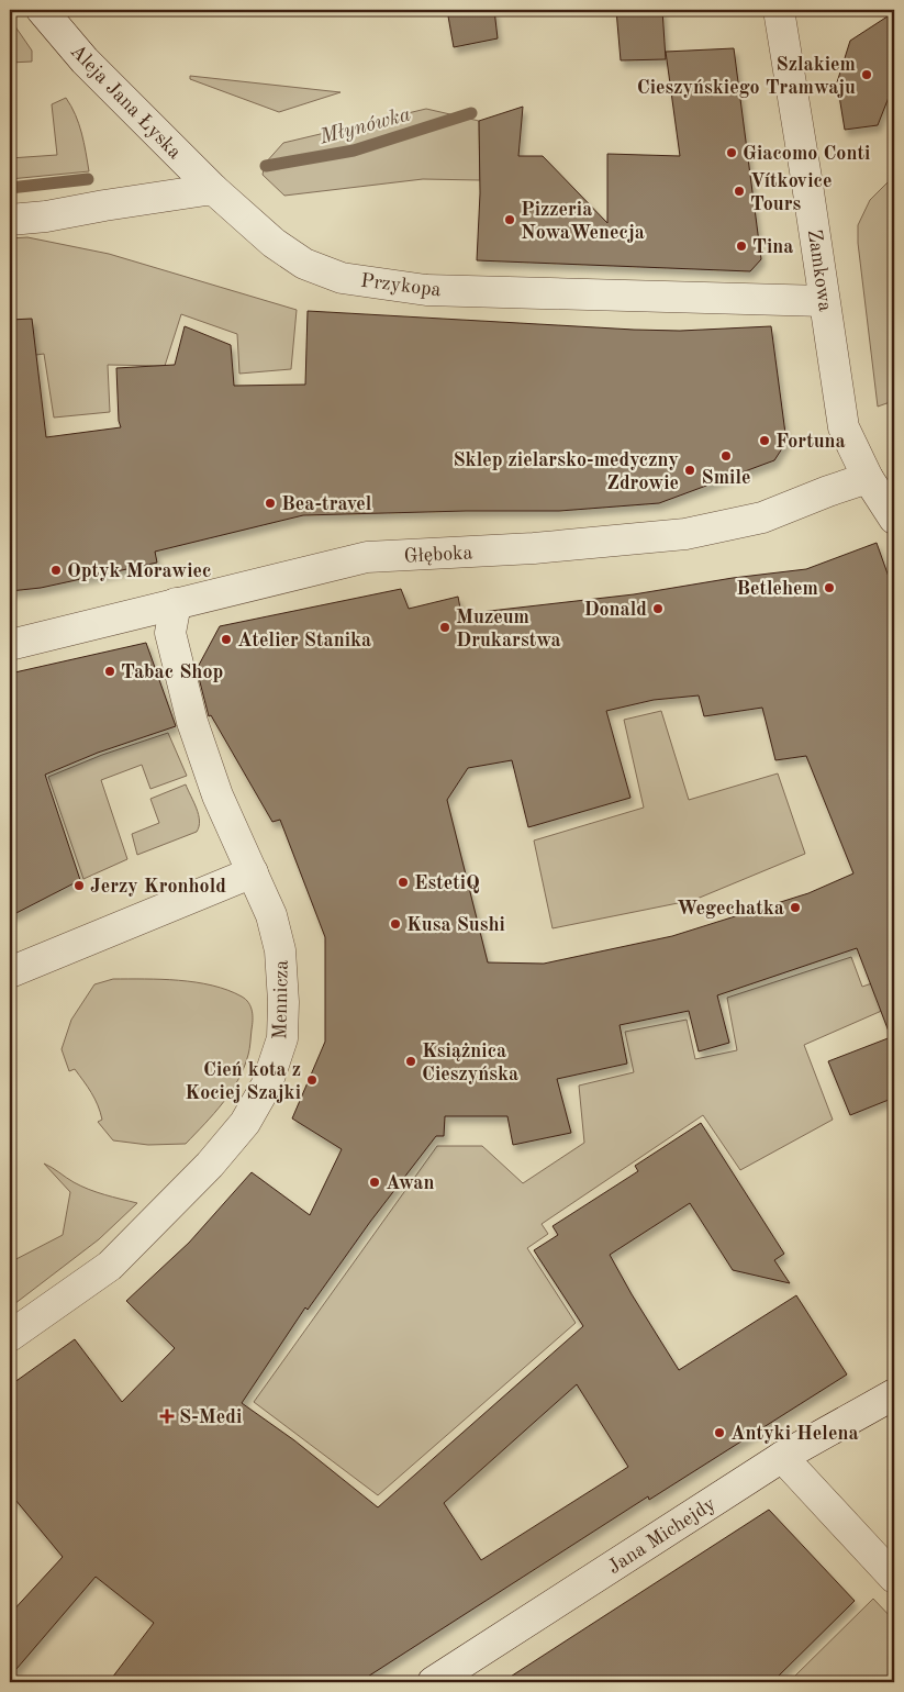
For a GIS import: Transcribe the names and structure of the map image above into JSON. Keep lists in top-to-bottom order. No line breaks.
{"streets":{"street":["Aleja Jana Łyska","Zamkowa","Przykopa","Głęboka","Mennicza","Jana Michejdy"]},"crossings":[["Aleja Jana Łyska","Przykopa"],["Zamkowa","Przykopa"],["Zamkowa","Głęboka"],["Głęboka","Mennicza"]],"water":["Młynówka"],"places":{"other":["Szlakiem Cieszyńskiego Tramwaju","Giacomo Conti","Vítkovice Tours","Pizzeria NowaWenecja","Tina","Fortuna","Smile","Sklep zielarsko-medyczny Zdrowie","Bea-travel","Optyk Morawiec","Betlehem","Donald","Muzeum Drukarstwa","Atelier Stanika","Tabac Shop","EstetiQ","Jerzy Kronhold","Wegechatka","Kusa Sushi","Książnica Cieszyńska","Cień kota z Kociej Szajki","Awan","Antyki Helena"],"health":["S-Medi"]}}
